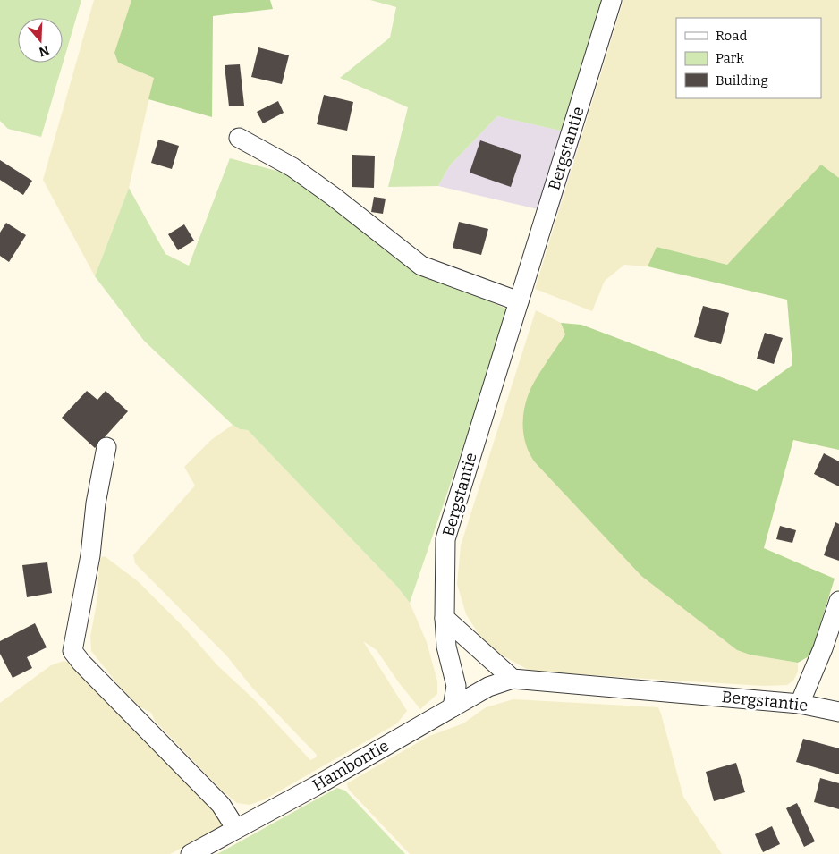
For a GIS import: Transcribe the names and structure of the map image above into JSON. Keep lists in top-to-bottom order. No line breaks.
{"streets":{"street":["Bergstantie","Hambontie"]},"crossings":[["Bergstantie","Hambontie"]],"legend":["Road","Park","Building"],"north":"bottom"}
